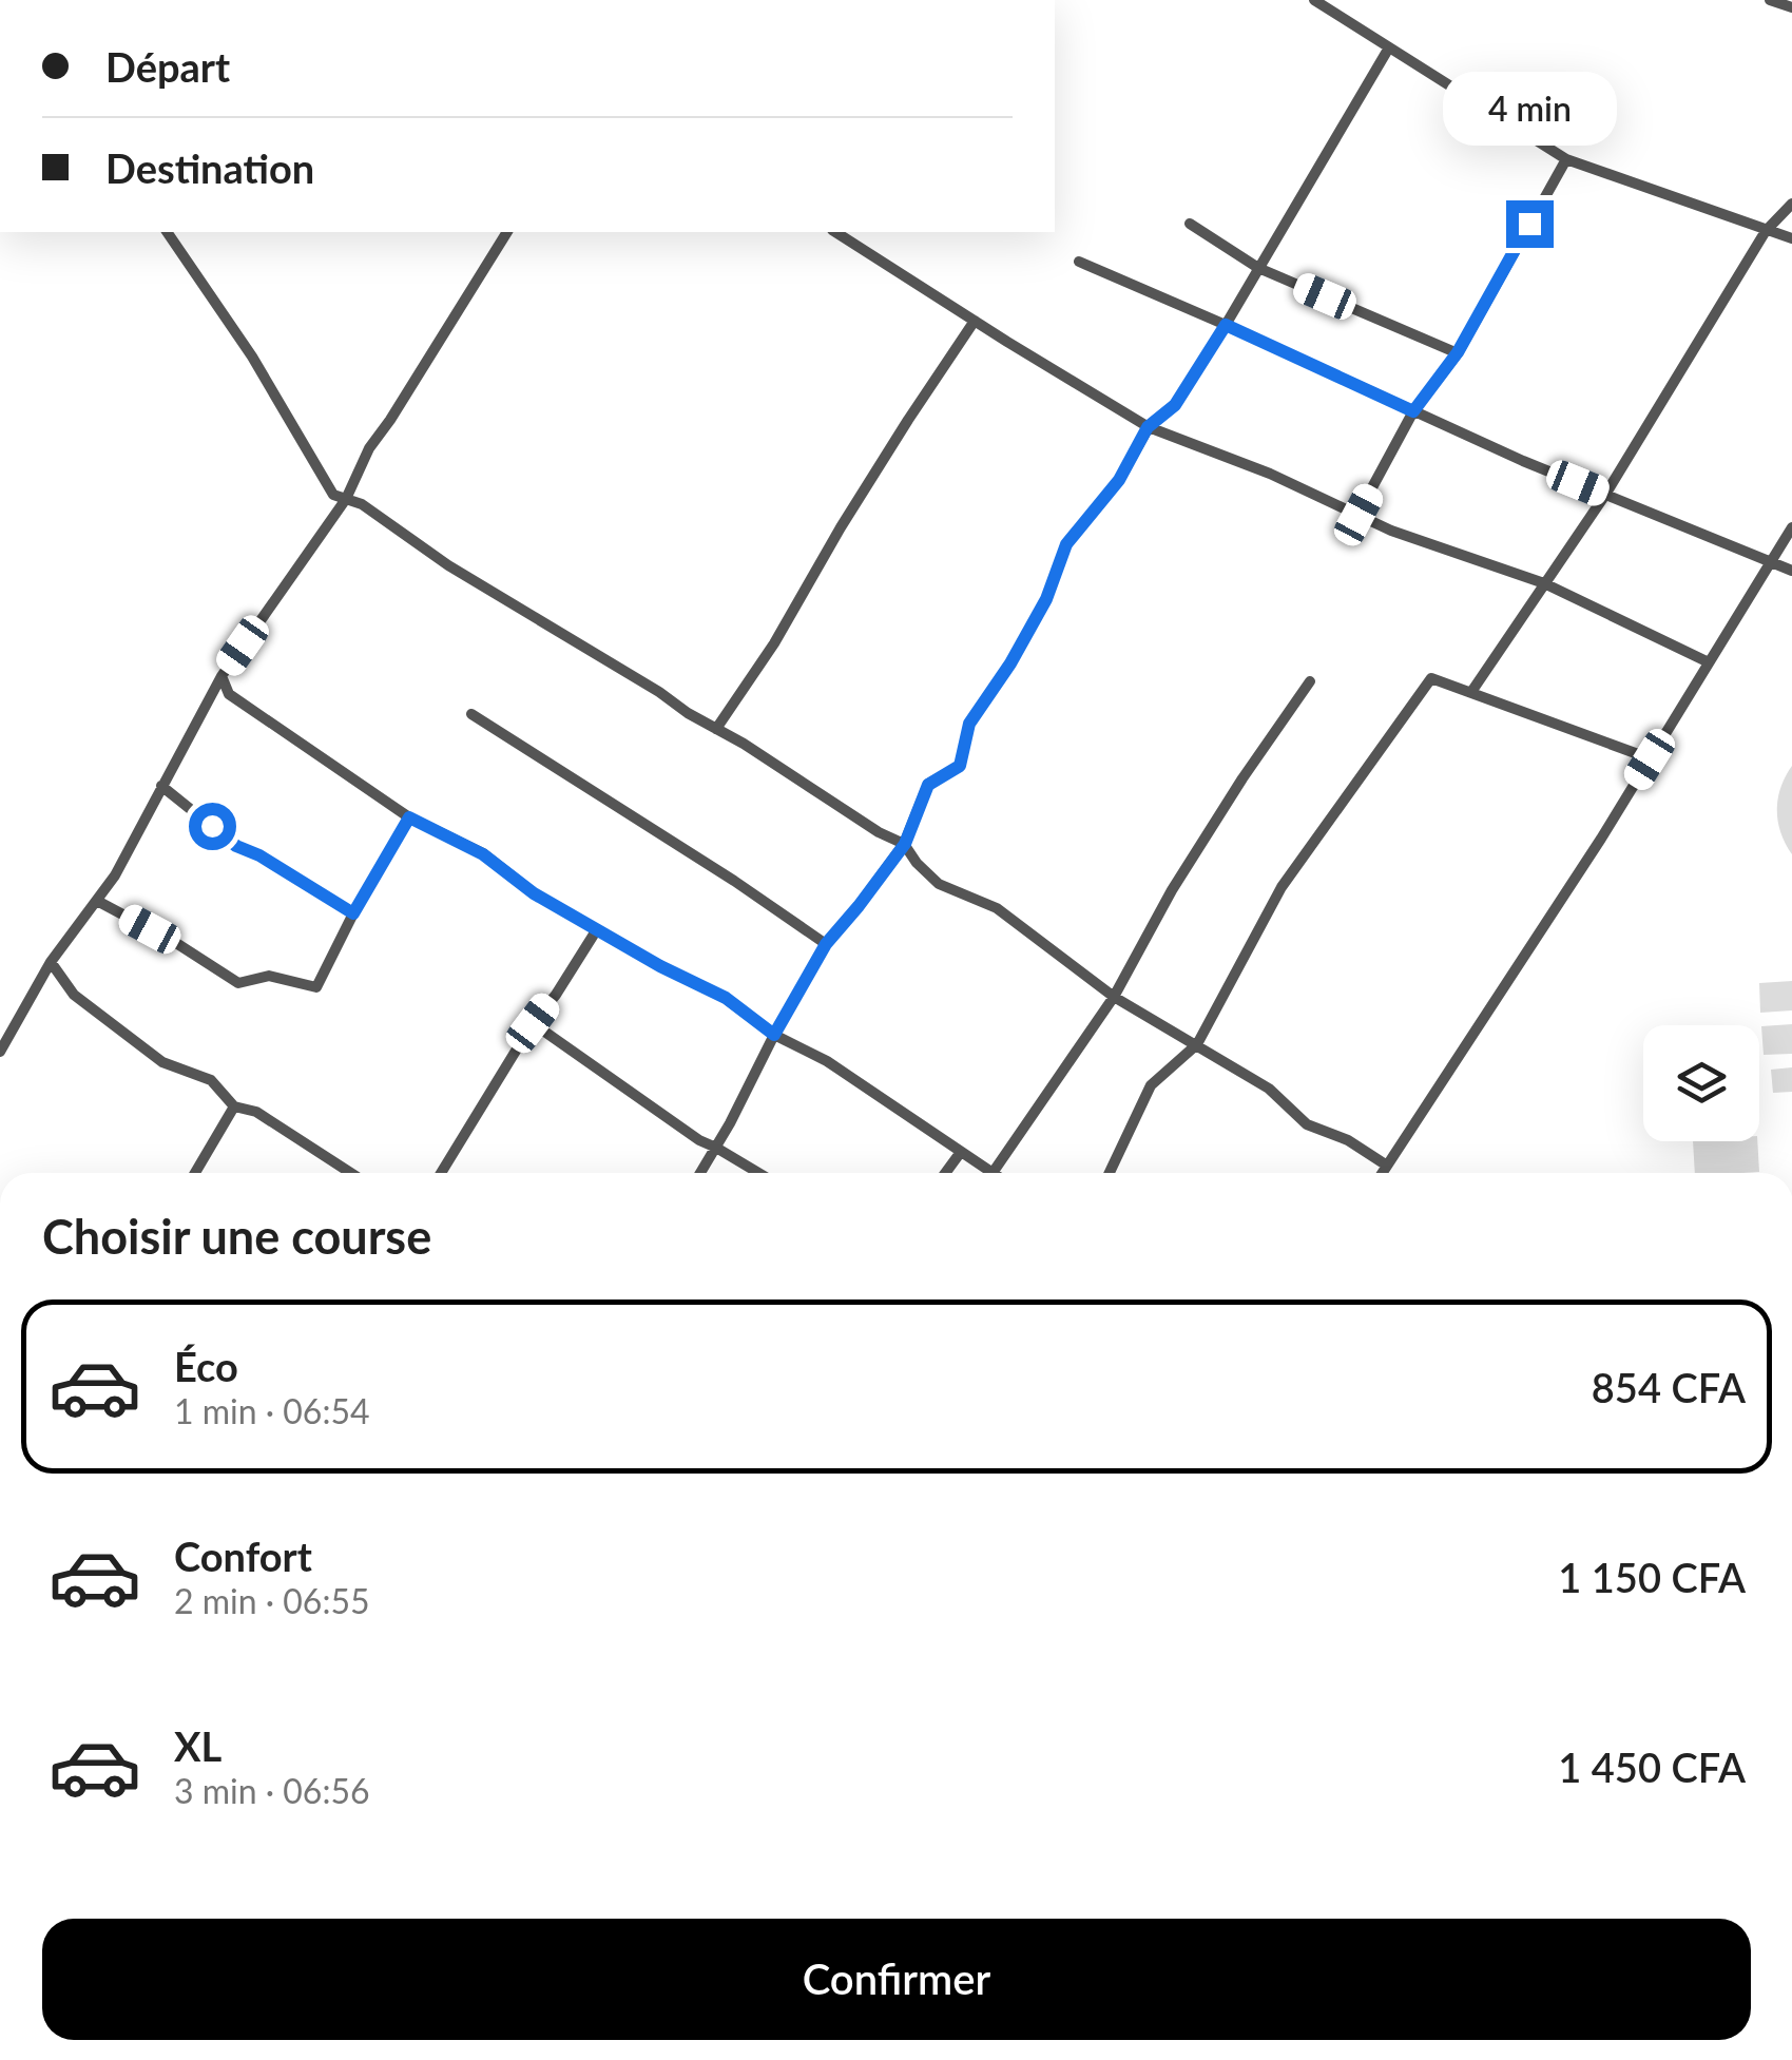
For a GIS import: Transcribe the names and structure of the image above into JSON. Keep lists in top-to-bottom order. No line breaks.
{"page":{"banner":["Départ","Destination"],"bubble":"4 min","heading":"Choisir une course","list":[{"name":"Éco","note":"1 min · 06:54","value":"854 CFA"},{"name":"Confort","note":"2 min · 06:55","value":"1 150 CFA"},{"name":"XL","note":"3 min · 06:56","value":"1 450 CFA"}],"buttons":"Confirmer"}}
